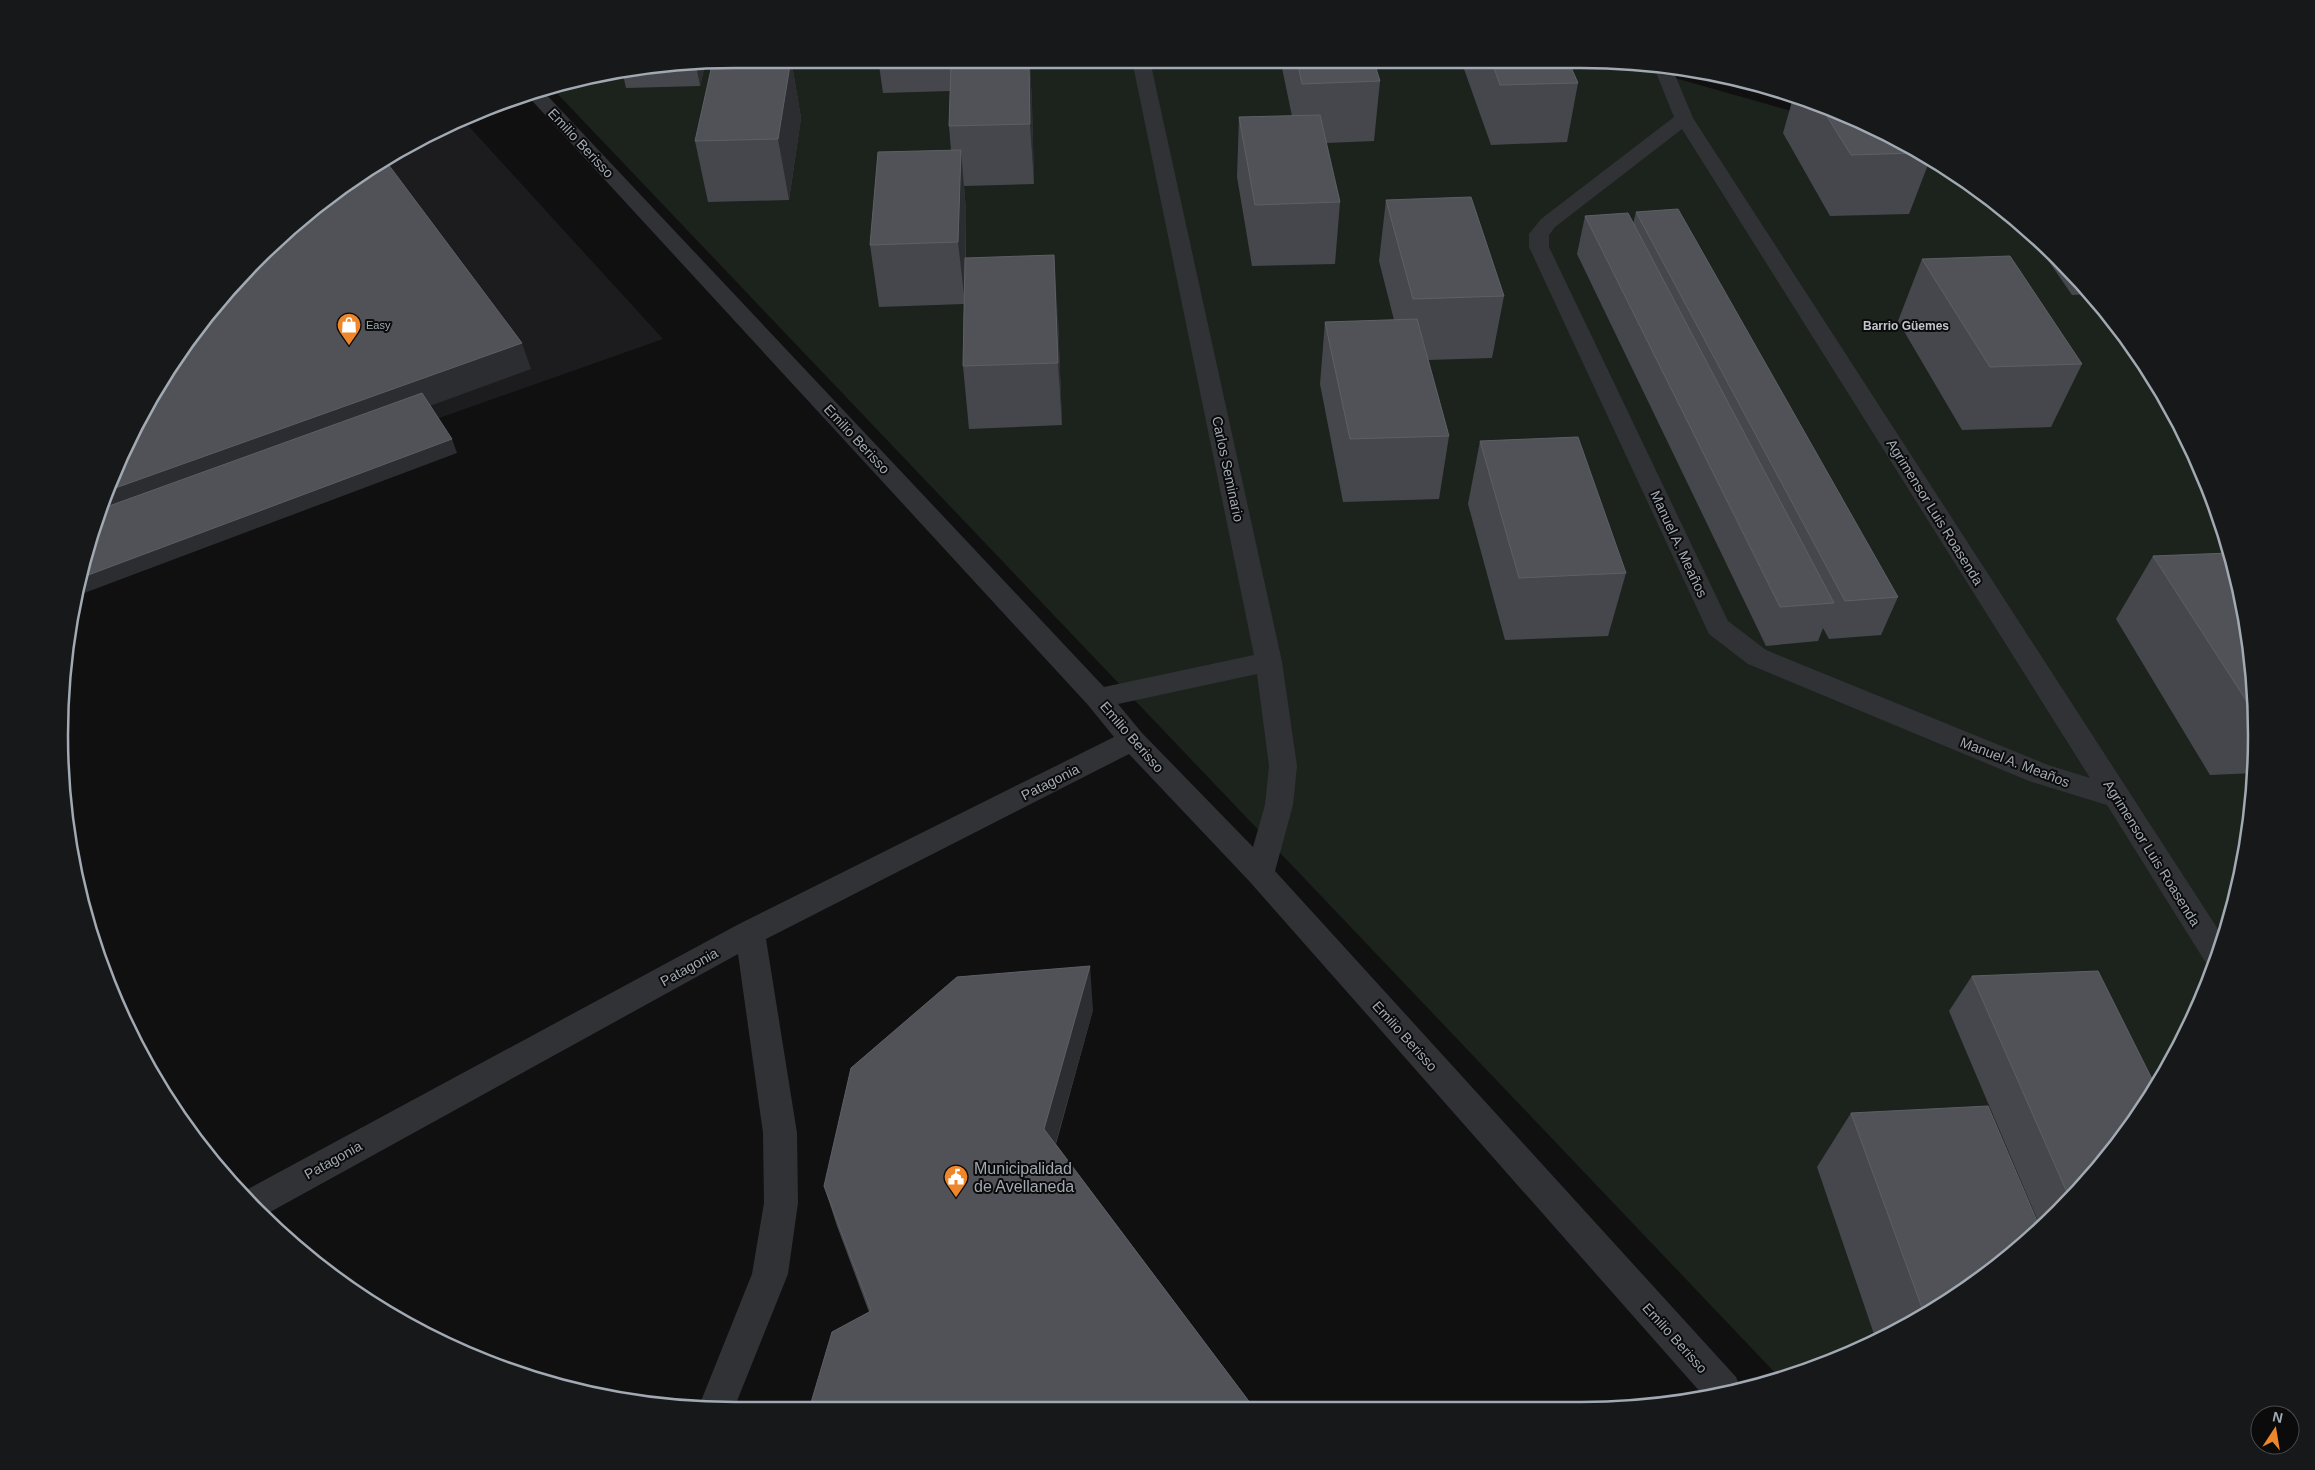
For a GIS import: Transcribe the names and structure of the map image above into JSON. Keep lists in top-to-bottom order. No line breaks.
{"streets":{"street":["Emilio Berisso","Carlos Seminario","Agrimensor Luis Roasenda","Manuel A. Meaños","Patagonia"]},"crossings":[["Emilio Berisso","Carlos Seminario"],["Emilio Berisso","Patagonia"],["Agrimensor Luis Roasenda","Manuel A. Meaños"]],"districts":["Barrio Güemes"],"places":{"shop":["Easy"],"public building":["Municipalidad de Avellaneda"]},"north":"top"}
